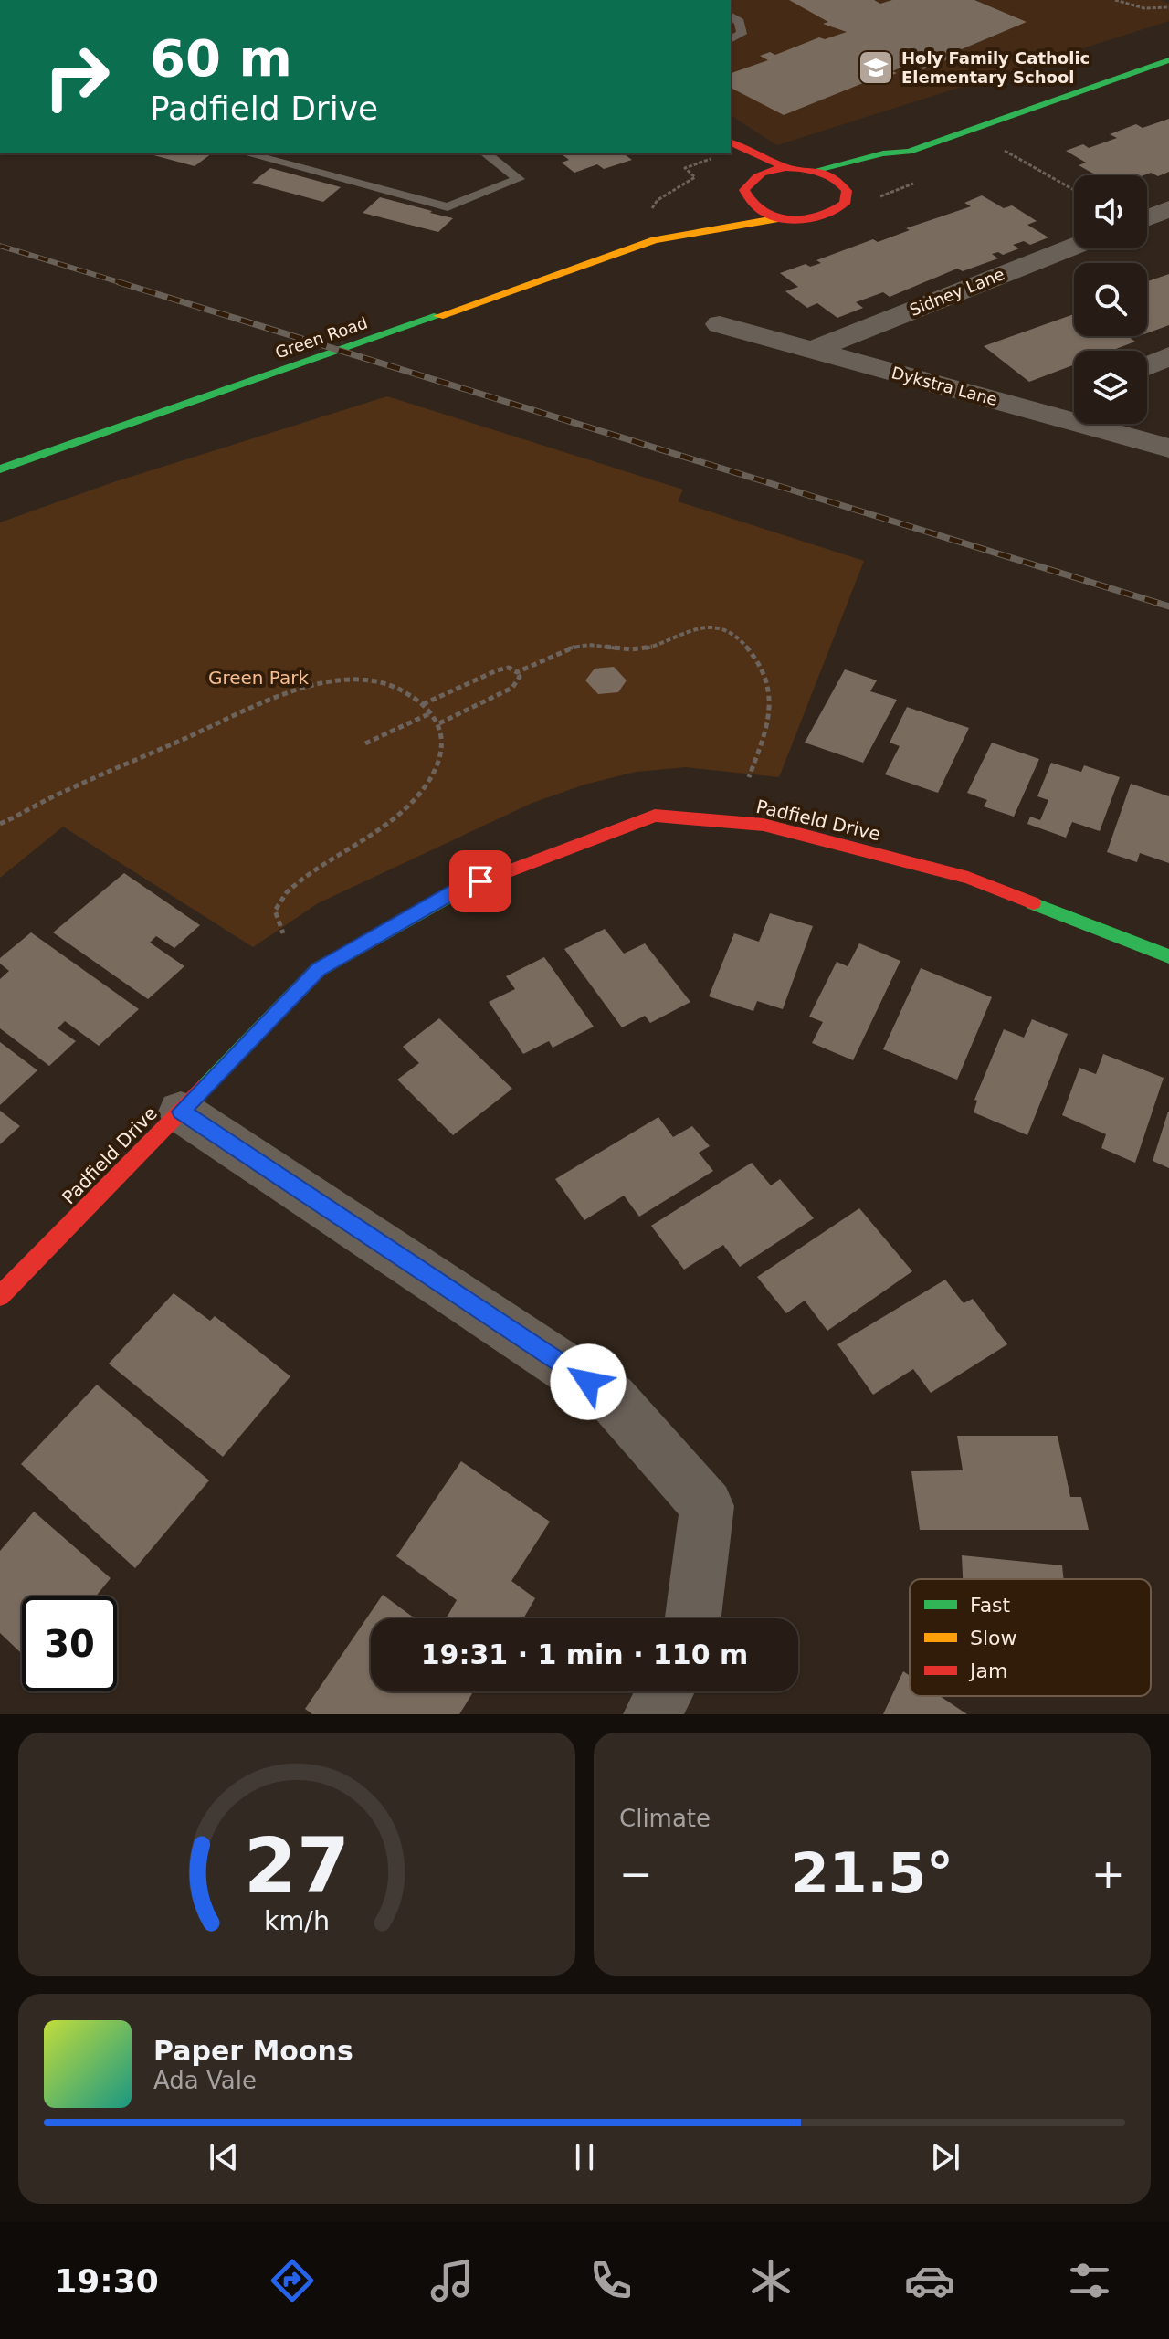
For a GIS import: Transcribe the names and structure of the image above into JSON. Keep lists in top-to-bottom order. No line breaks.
{"streets":{"street":["Sidney Lane","Green Road","Dykstra Lane","Padfield Drive"]},"crossings":[["Sidney Lane","Dykstra Lane"]],"parks":["Green Park"],"places":{"school or university":["Holy Family Catholic Elementary School"]},"legend":["Fast","Slow","Jam"],"page":{"turn":["60 m","Padfield Drive"],"limit":"30","trip":"19:31 · 1 min · 110 m","tile":"Climate","heat":["−","21.5°","+"],"song":["Paper Moons","Ada Vale"],"tabs":"19:30","gauge":["27","km/h"]}}
